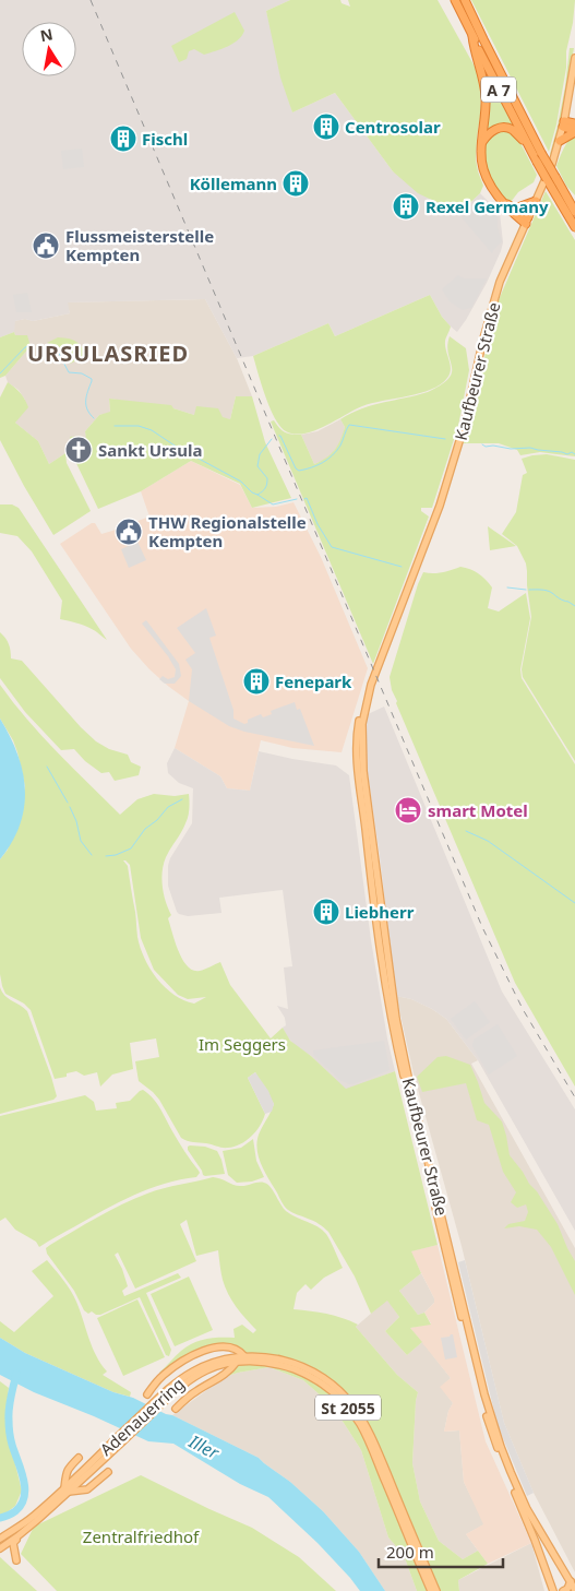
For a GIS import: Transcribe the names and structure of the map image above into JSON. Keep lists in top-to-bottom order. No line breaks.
{"streets":{"highway":["A 7"],"main road":["Kaufbeurer Straße","St 2055","Adenauerring"]},"districts":["URSULASRIED"],"water":["Iller"],"parks":["Im Seggers","Zentralfriedhof"],"places":{"building":["Centrosolar","Fischl","Köllemann","Rexel Germany","Fenepark","Liebherr"],"public building":["Flussmeisterstelle Kempten","THW Regionalstelle Kempten"],"church":["Sankt Ursula"],"hotel":["smart Motel"]},"scale_bar":"200 m","north":"top"}
